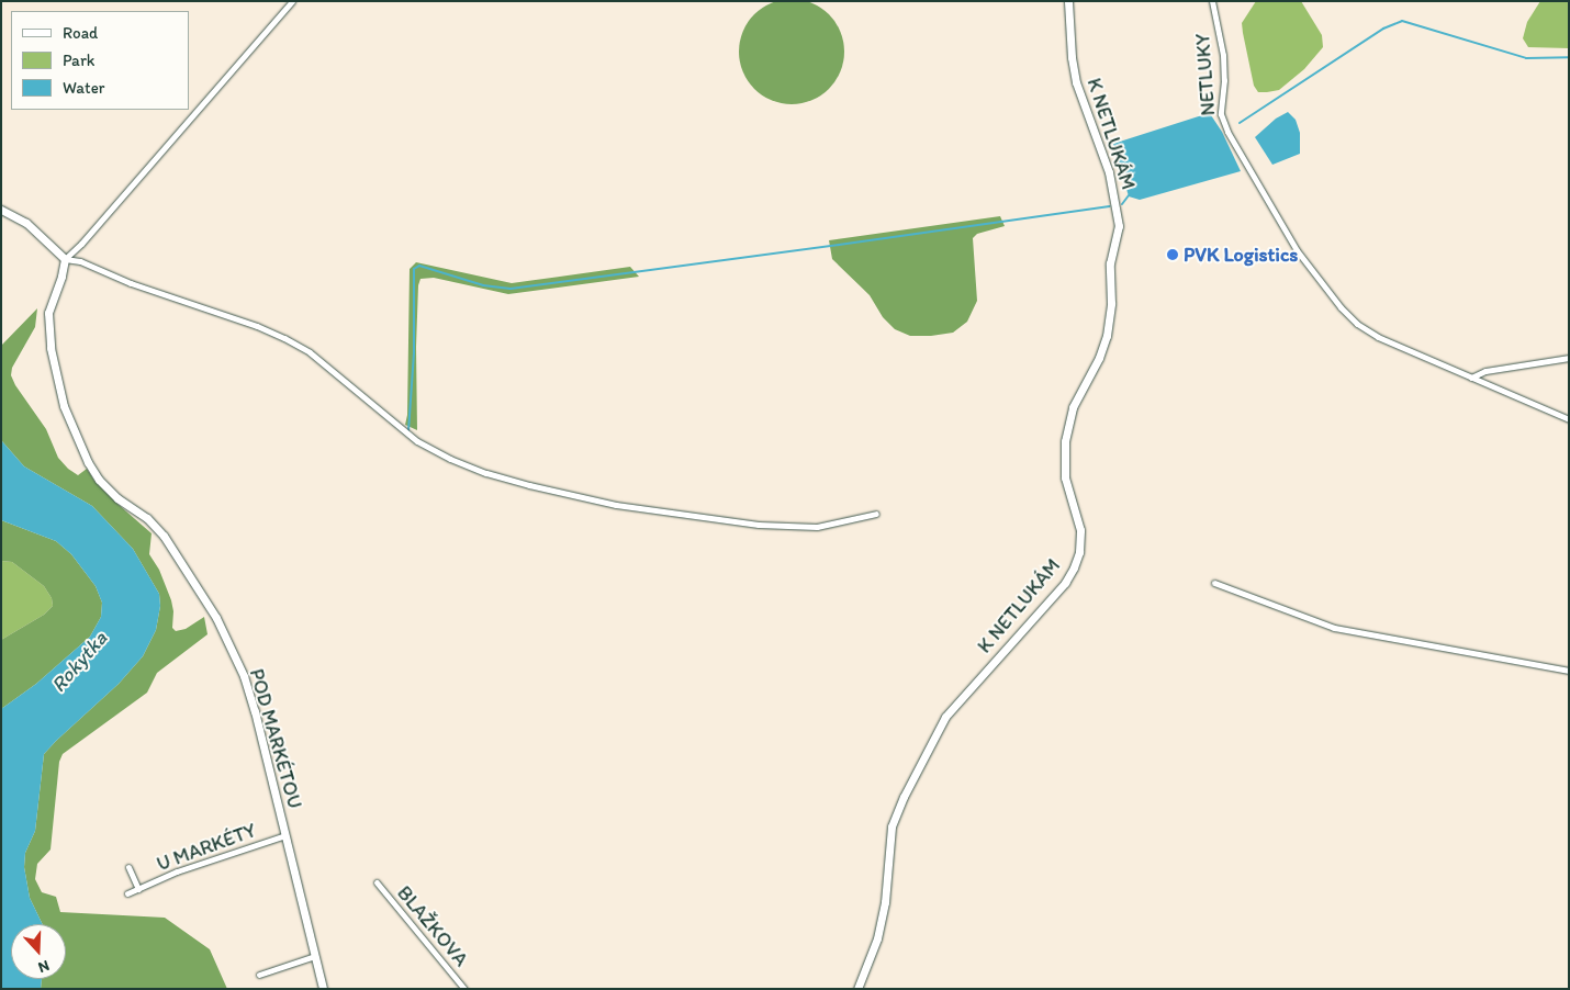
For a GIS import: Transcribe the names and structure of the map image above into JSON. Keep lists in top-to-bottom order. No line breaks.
{"streets":{"street":["NETLUKY","K NETLUKÁM","POD MARKÉTOU","U MARKÉTY","BLAŽKOVA"]},"crossings":[["POD MARKÉTOU","U MARKÉTY"]],"water":["Rokytka"],"places":["PVK Logistics"],"legend":["Road","Park","Water"],"north":"bottom"}
